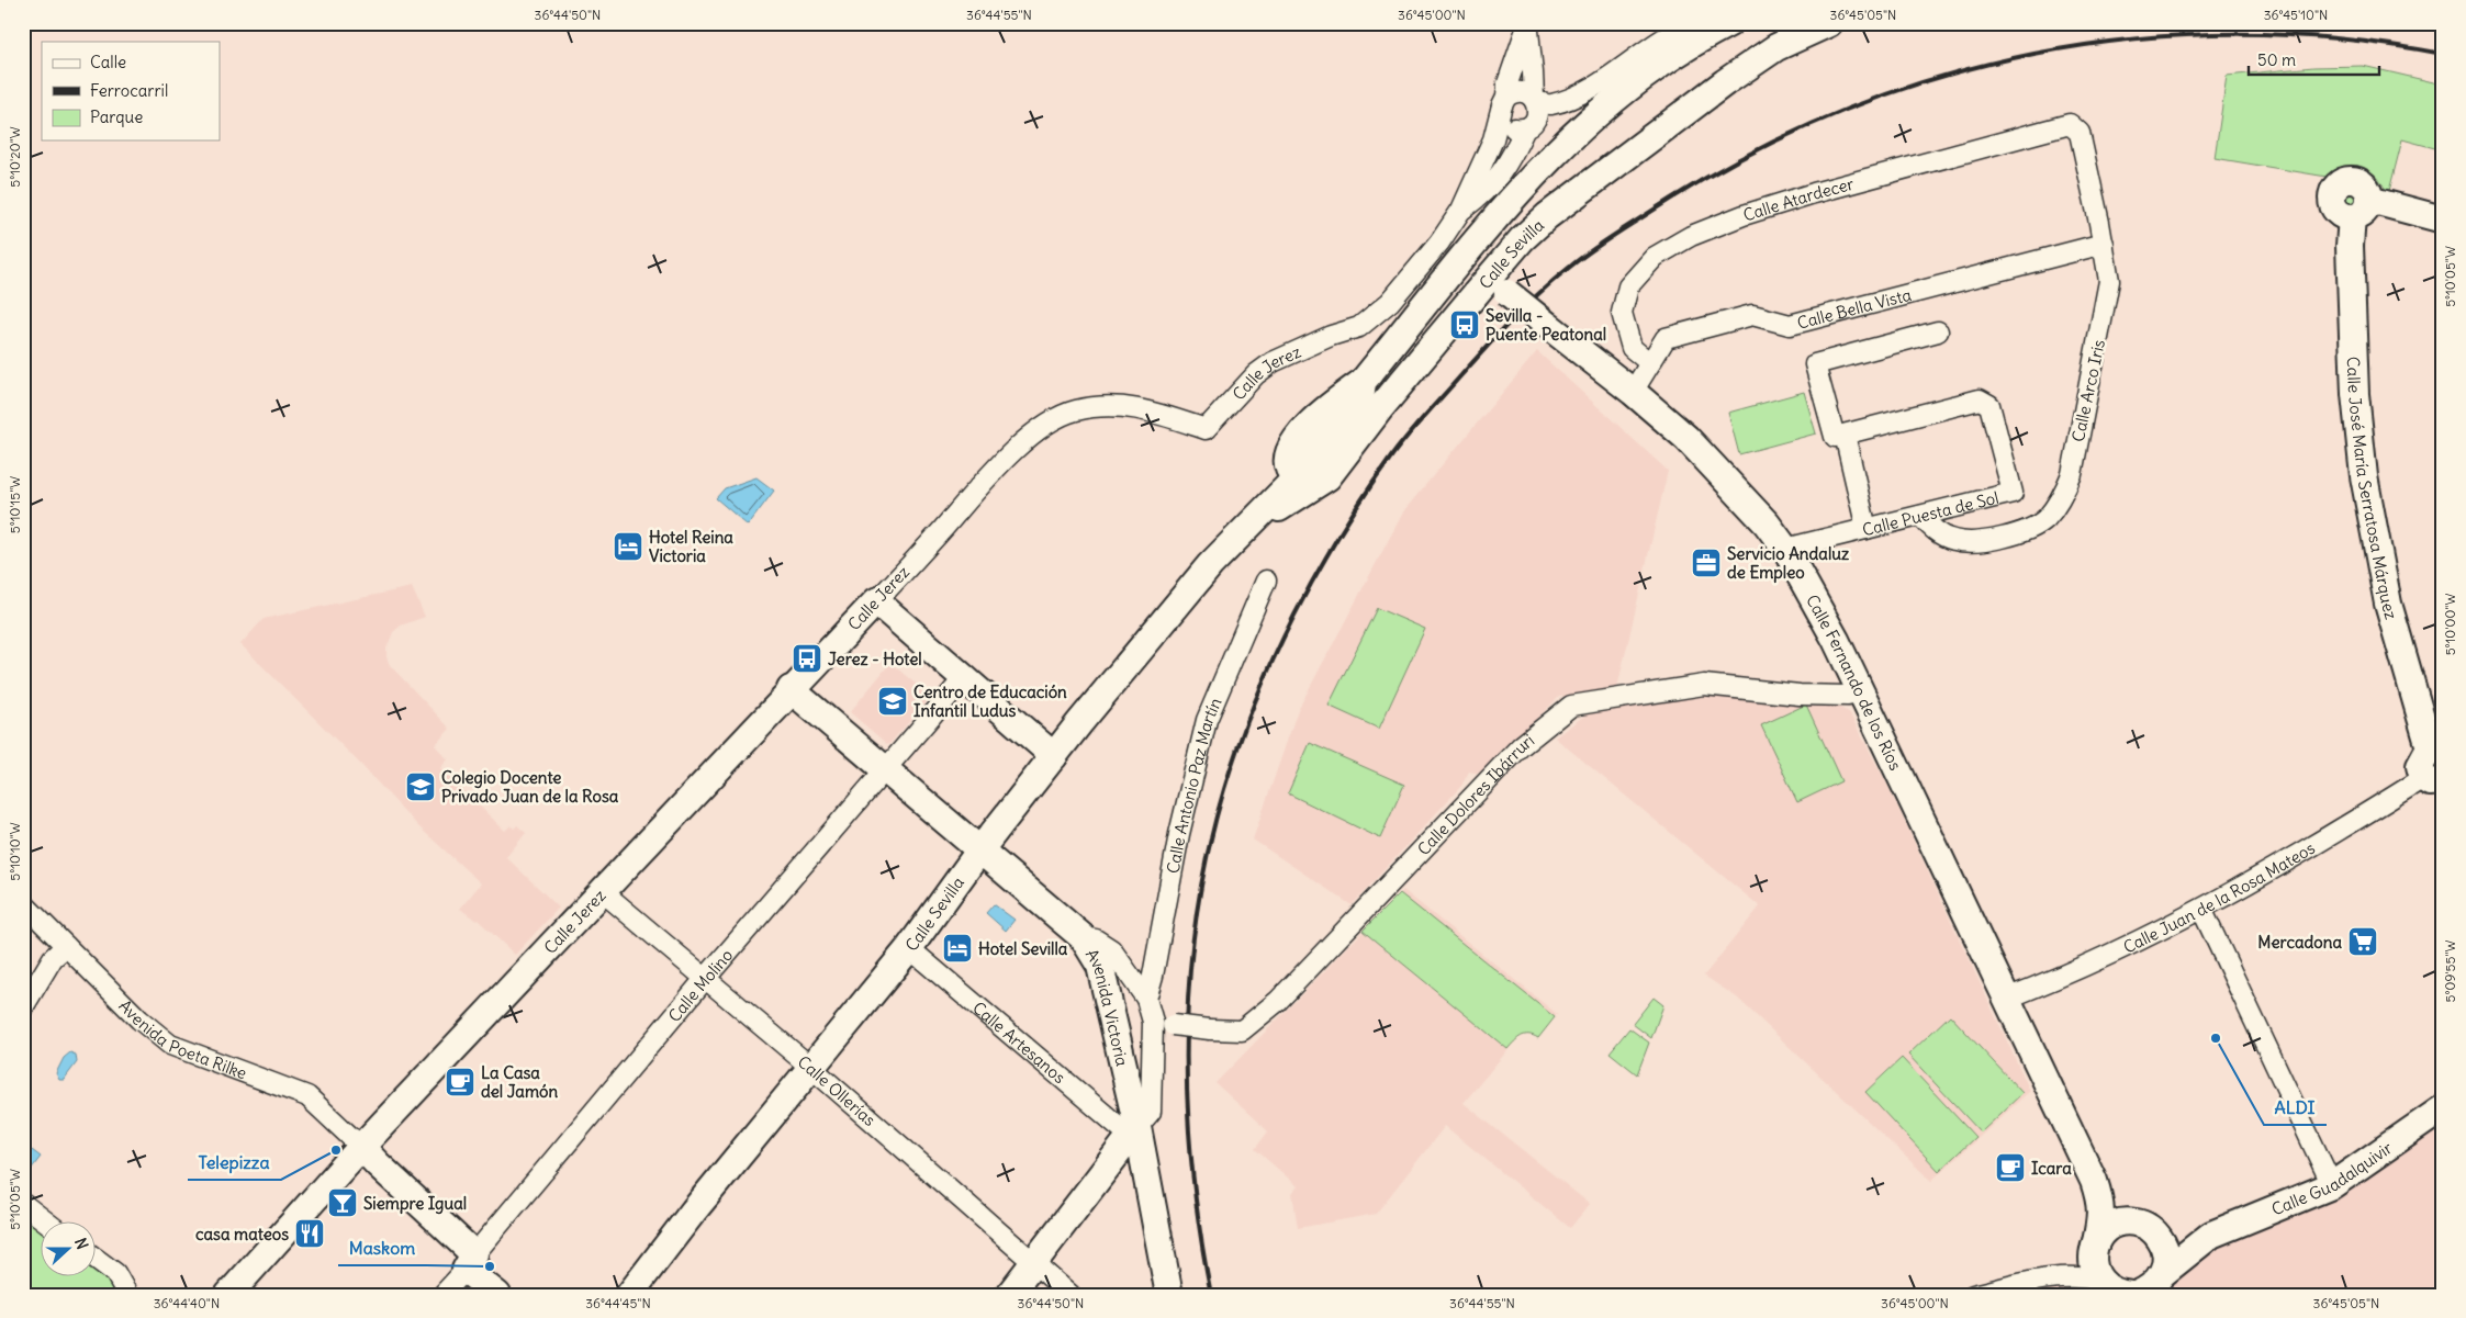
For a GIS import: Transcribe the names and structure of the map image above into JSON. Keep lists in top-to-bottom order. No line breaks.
{"streets":{"main road":["Calle Sevilla","Calle Jerez","Calle José María Serratosa Márquez","Calle Fernando de los Ríos","Avenida Victoria","Calle Guadalquivir"],"street":["Calle Atardecer","Calle Bella Vista","Calle Arco Iris","Calle Puesta de Sol","Calle Antonio Paz Martín","Calle Dolores Ibárruri","Calle Juan de la Rosa Mateos","Calle Molino","Avenida Poeta Rilke","Calle Artesanos","Calle Ollerías"]},"crossings":[["Calle Atardecer","Calle Bella Vista"],["Calle Atardecer","Calle Arco Iris"],["Calle Sevilla","Calle Fernando de los Ríos"],["Calle Sevilla","Avenida Victoria"],["Calle Sevilla","Calle Artesanos"],["Calle Sevilla","Calle Ollerías"],["Calle Bella Vista","Calle Arco Iris"],["Calle Bella Vista","Calle Fernando de los Ríos"],["Calle Jerez","Avenida Victoria"],["Calle Jerez","Avenida Poeta Rilke"],["Calle Jerez","Calle Ollerías"],["Calle Arco Iris","Calle Puesta de Sol"],["Calle Puesta de Sol","Calle Fernando de los Ríos"],["Calle Fernando de los Ríos","Calle Dolores Ibárruri"],["Calle Fernando de los Ríos","Calle Juan de la Rosa Mateos"],["Calle Fernando de los Ríos","Calle Guadalquivir"],["Calle Molino","Avenida Victoria"],["Calle Molino","Calle Ollerías"],["Avenida Victoria","Calle Artesanos"]],"places":{"bus stop":["Sevilla - Puente Peatonal","Jerez - Hotel"],"hotel":["Hotel Reina Victoria","Hotel Sevilla"],"office":["Servicio Andaluz de Empleo"],"school or university":["Centro de Educación Infantil Ludus","Colegio Docente Privado Juan de la Rosa"],"supermarket":["Mercadona"],"other":["ALDI","Telepizza","Maskom"],"cafe":["La Casa del Jamón","Icara"],"bar":["Siempre Igual"],"restaurant":["casa mateos"]},"legend":["Calle","Ferrocarril","Parque"],"scale_bar":"50 m","north":"right","coordinates":["36°44'50\"N","36°44'55\"N","36°45'00\"N","36°45'05\"N","36°45'10\"N","5°10'20\"W","5°10'05\"W","5°10'15\"W","5°10'00\"W","5°10'10\"W","5°09'55\"W","36°44'40\"N","36°44'45\"N"]}
